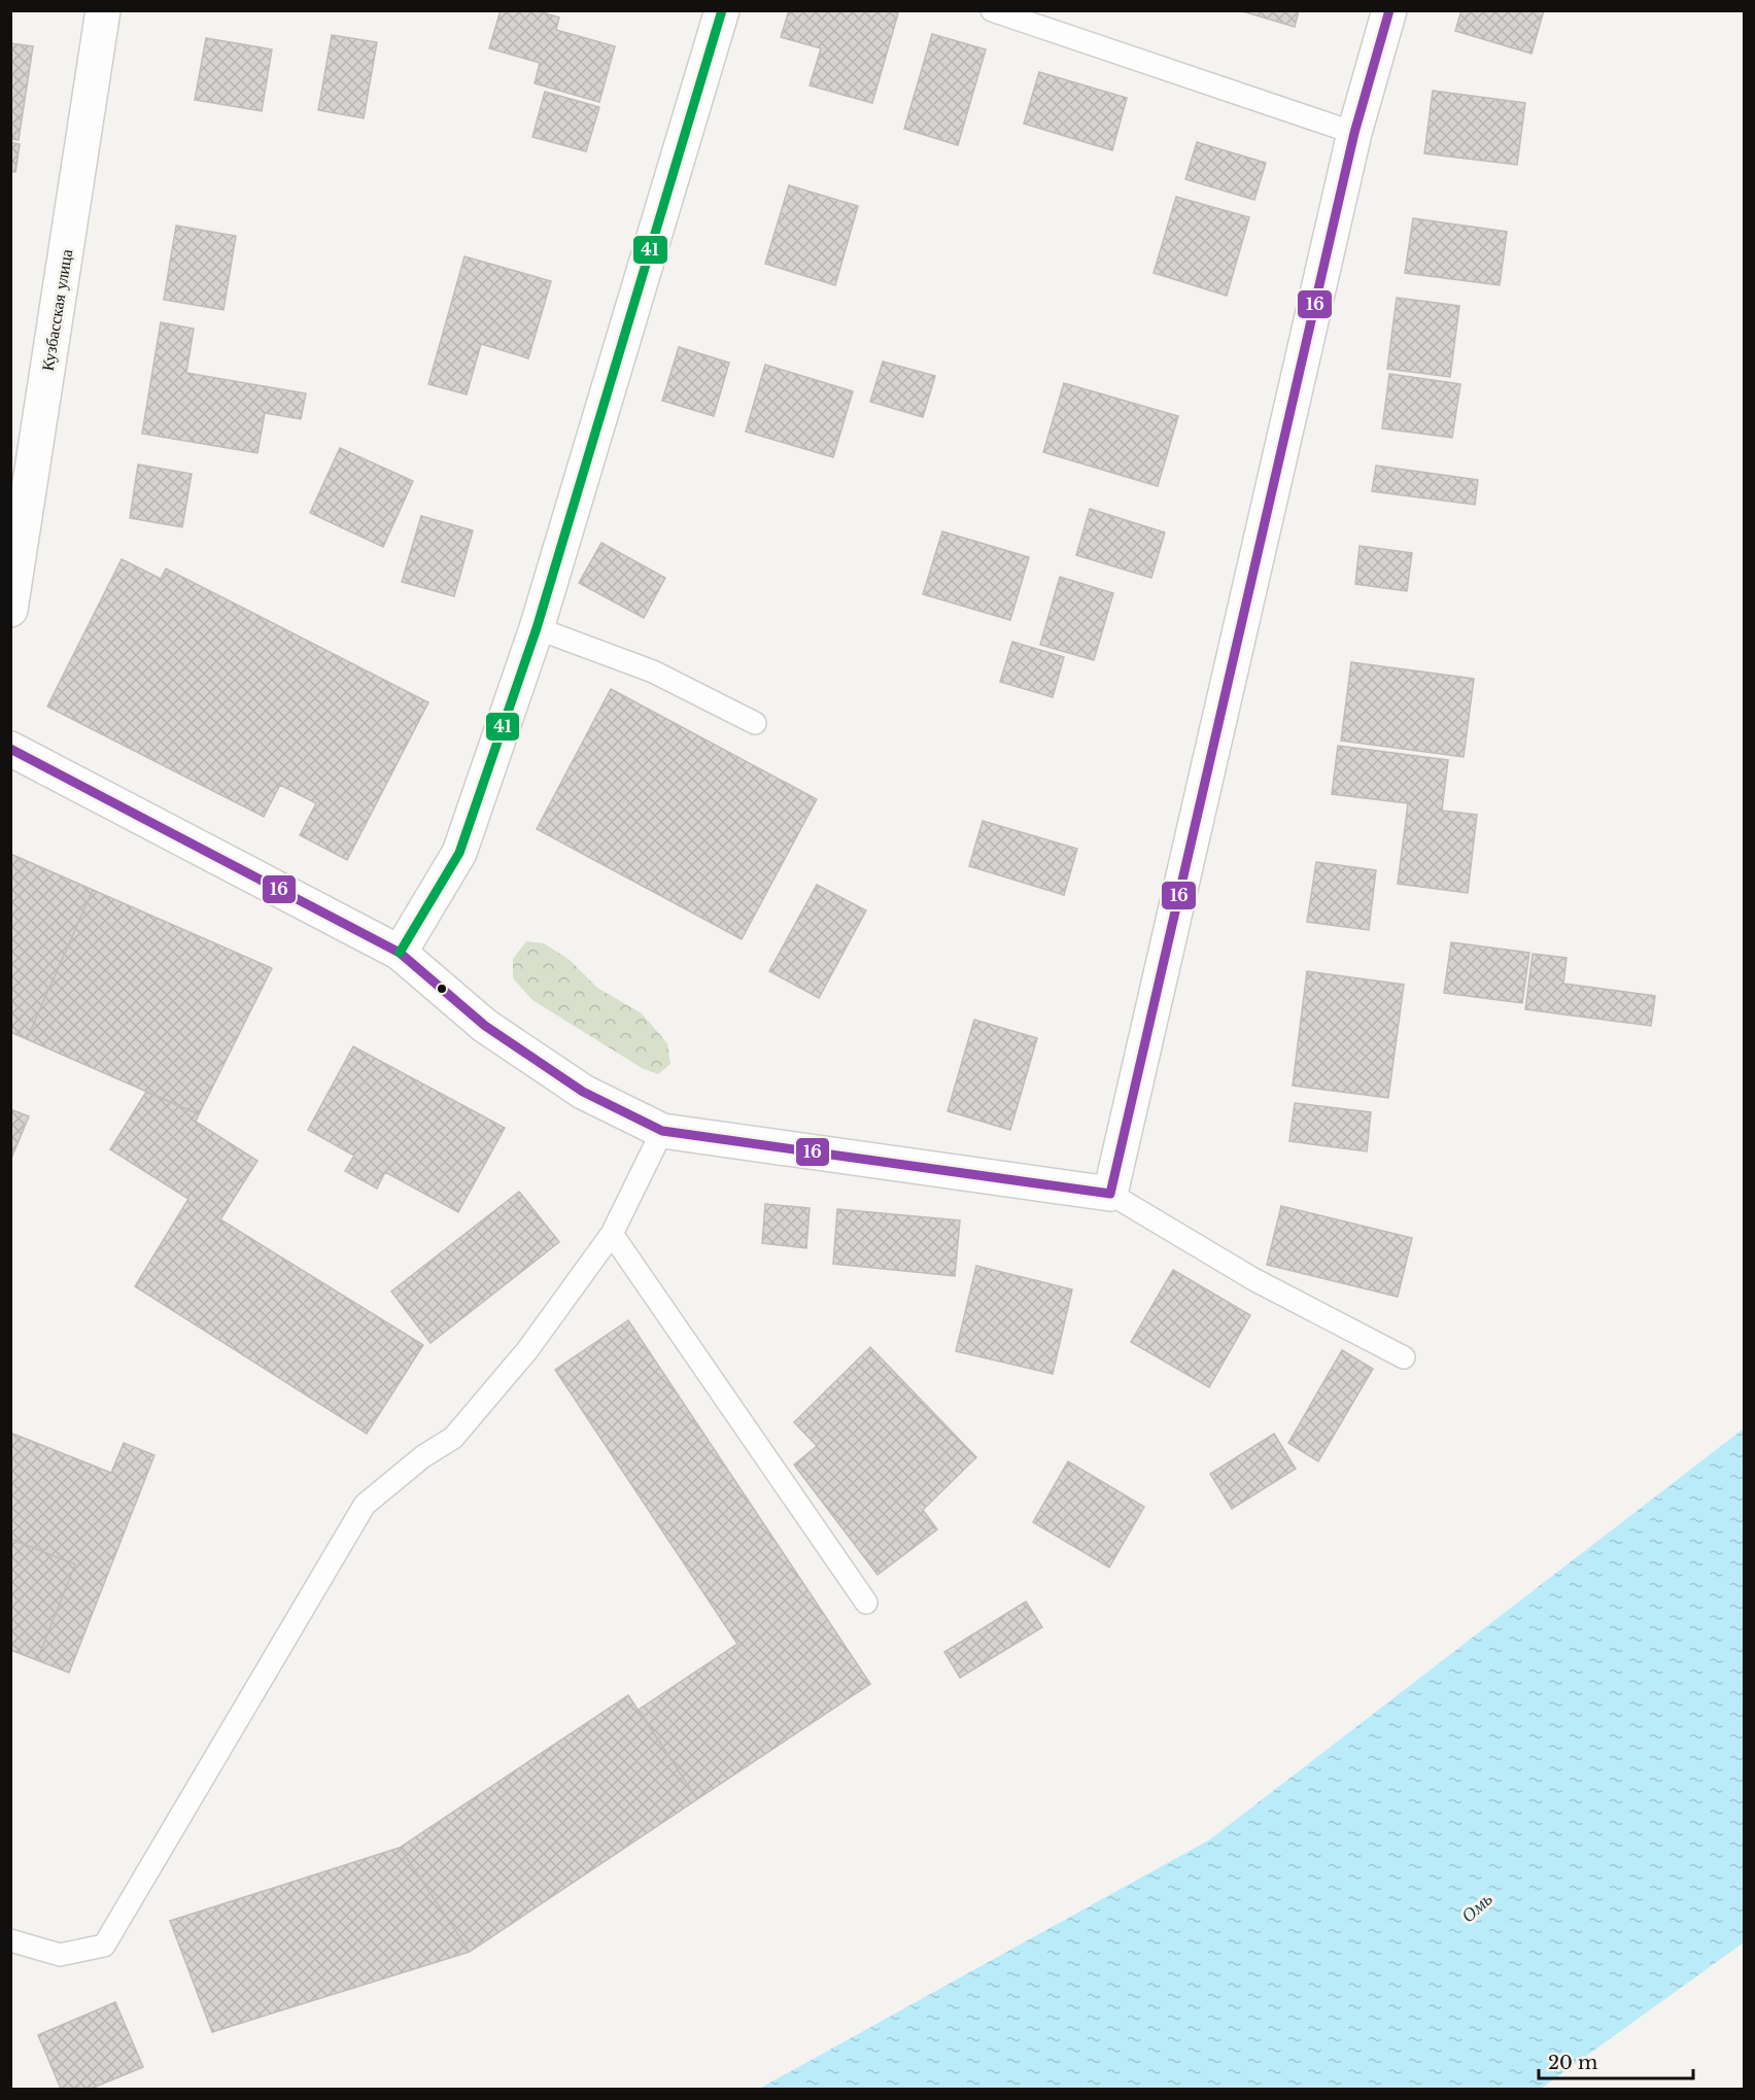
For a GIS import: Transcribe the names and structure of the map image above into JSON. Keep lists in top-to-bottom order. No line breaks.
{"streets":{"street":["Кузбасская улица"]},"water":["Омь"],"lines":["transit line 16","transit line 41"],"scale_bar":"20 m"}
